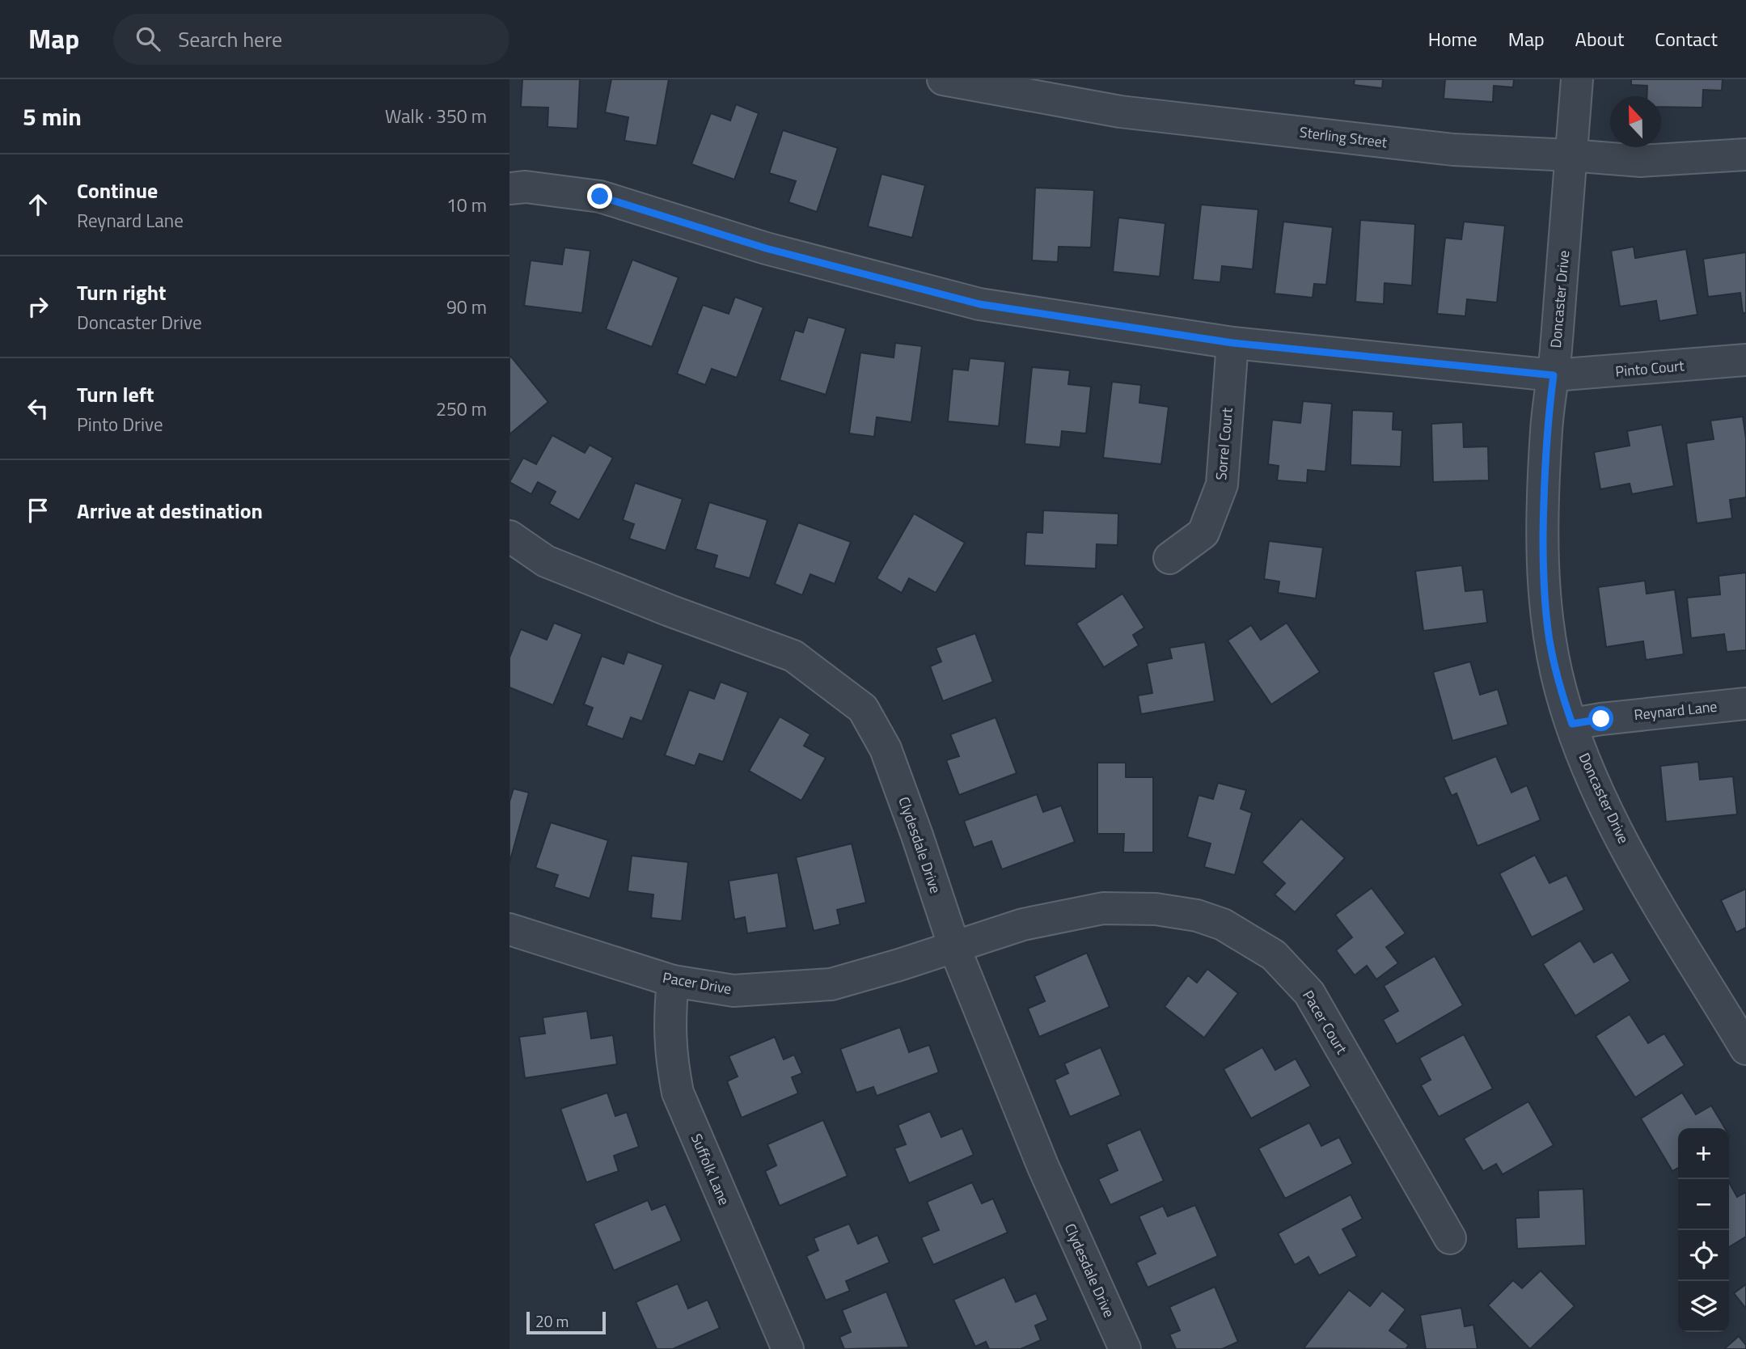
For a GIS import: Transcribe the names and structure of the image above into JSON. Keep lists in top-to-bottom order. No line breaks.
{"streets":{"street":["Sterling Street","Doncaster Drive","Pinto Court","Sorrel Court","Reynard Lane","Clydesdale Drive","Pacer Drive","Pacer Court","Suffolk Lane"]},"crossings":[["Sterling Street","Doncaster Drive"],["Doncaster Drive","Pinto Court"],["Doncaster Drive","Reynard Lane"],["Pinto Court","Sorrel Court"],["Clydesdale Drive","Pacer Drive"],["Clydesdale Drive","Pacer Court"],["Pacer Drive","Pacer Court"],["Pacer Drive","Suffolk Lane"]],"scale_bar":"20 m","north":"top","page":{"header":"Map","search":"Search here","nav":["Home","Map","About","Contact"],"heading":["5 min","Walk · 350 m"],"list":[["Continue","Reynard Lane","10 m"],["Turn right","Doncaster Drive","90 m"],["Turn left","Pinto Drive","250 m"],"Arrive at destination"],"map_buttons":["+","−"],"scale":"20 m"}}
